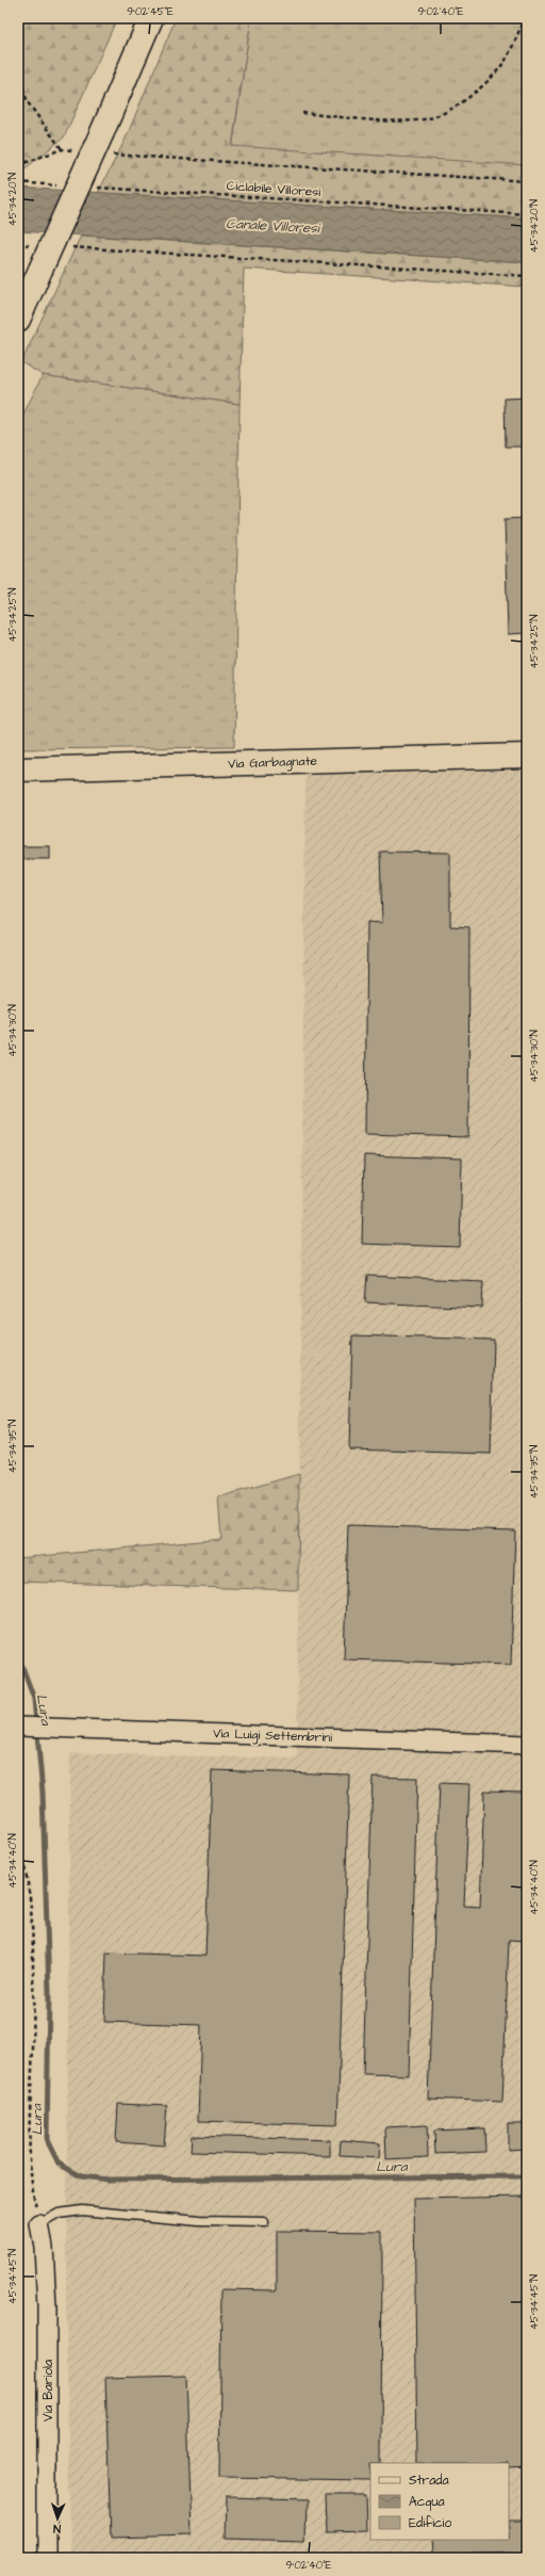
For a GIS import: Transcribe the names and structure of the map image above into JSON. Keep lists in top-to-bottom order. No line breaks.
{"streets":{"street":["Via Garbagnate","Via Luigi Settembrini","Via Bariola"],"path":["Ciclabile Villoresi"]},"water":["Canale Villoresi","Lura"],"legend":["Strada","Acqua","Edificio"],"north":"bottom","coordinates":["9°02'45\"E","9°02'40\"E","45°34'20\"N","45°34'25\"N","45°34'30\"N","45°34'35\"N","45°34'40\"N","45°34'45\"N"]}
